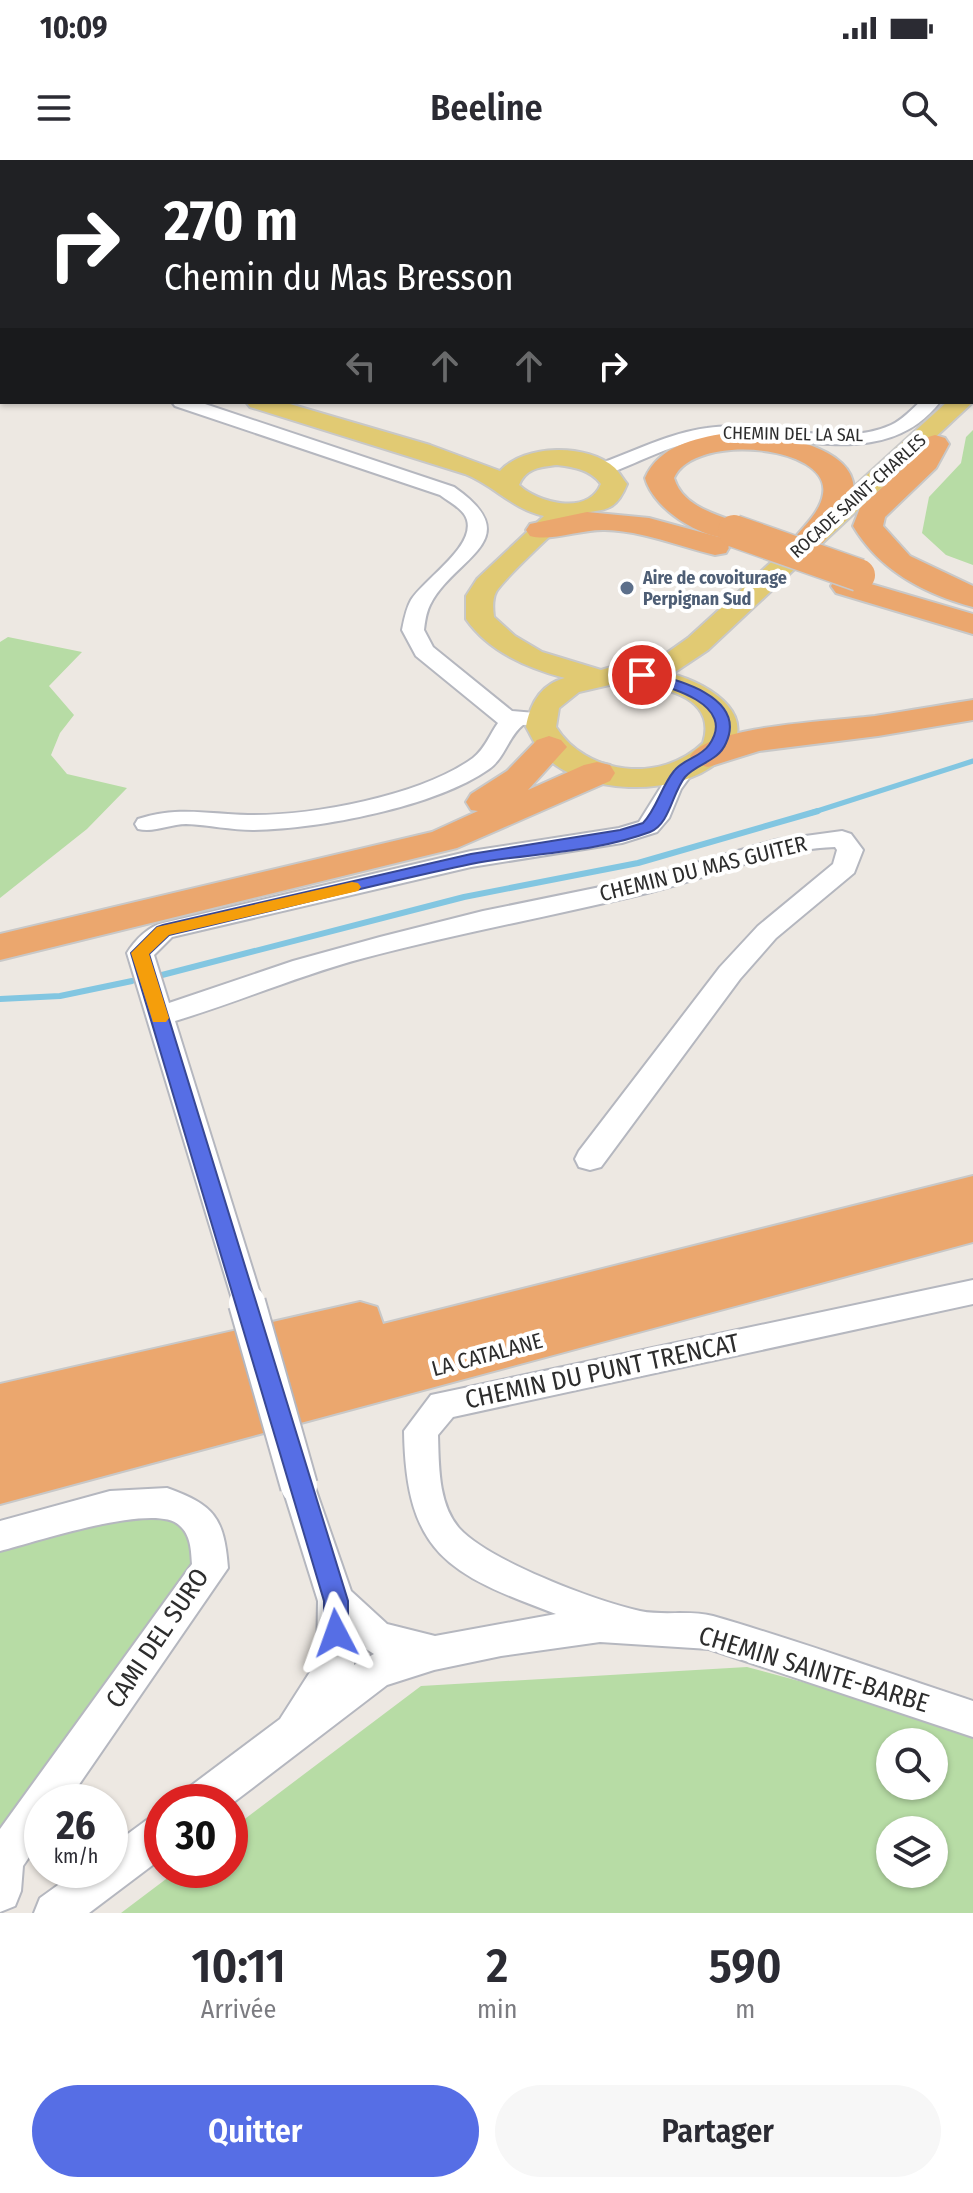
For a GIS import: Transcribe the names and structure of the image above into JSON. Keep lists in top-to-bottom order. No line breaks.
{"streets":{"highway":["LA CATALANE"],"main road":["ROCADE SAINT-CHARLES"],"street":["CHEMIN DEL LA SAL","CHEMIN DU MAS GUITER","CHEMIN DU PUNT TRENCAT","CAMI DEL SURO","CHEMIN SAINTE-BARBE"]},"crossings":[["CHEMIN DU PUNT TRENCAT","CHEMIN SAINTE-BARBE"]],"places":["Aire de covoiturage Perpignan Sud"],"page":{"status":"10:09","header":"Beeline","turn":["270 m","Chemin du Mas Bresson"],"speed":"26 km/h","limit":"30","eta":["10:11","Arrivée","2","min","590","m"],"buttons":["Quitter","Partager"]}}
